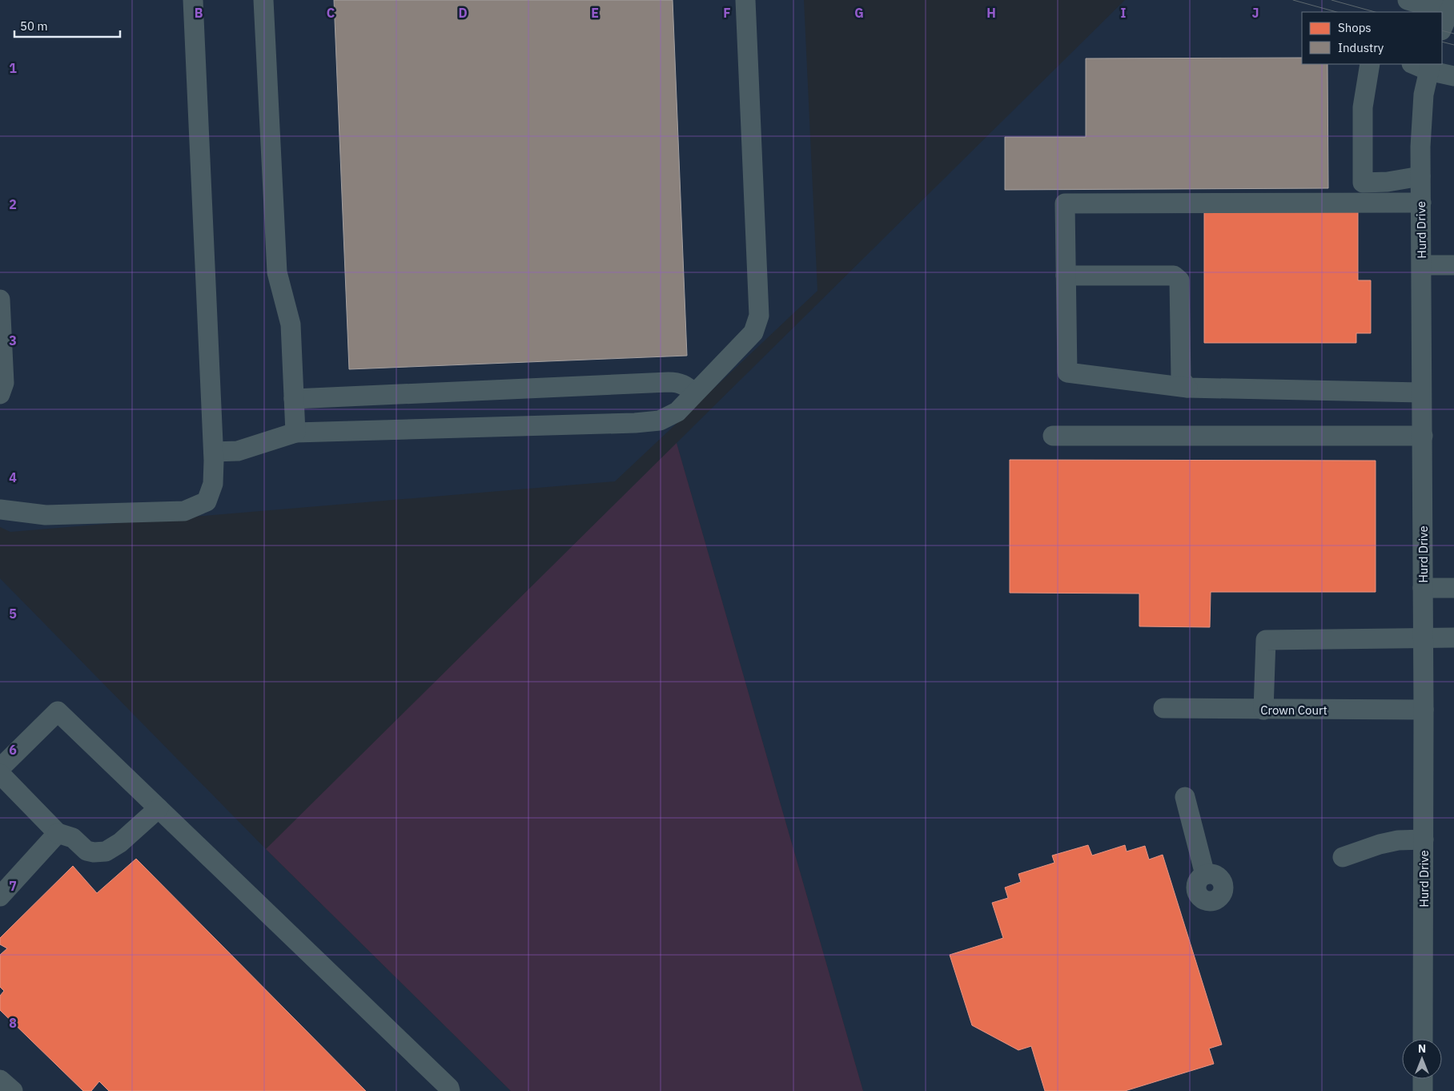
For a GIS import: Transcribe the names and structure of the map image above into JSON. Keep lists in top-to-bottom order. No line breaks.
{"streets":{"street":["Hurd Drive","Crown Court"]},"crossings":[["Hurd Drive","Crown Court"]],"legend":["Shops","Industry"],"scale_bar":"50 m","north":"top","grid":{"columns":["B","C","D","E","F","G","H","I","J"],"rows":["1","2","3","4","5","6","7","8"]}}
